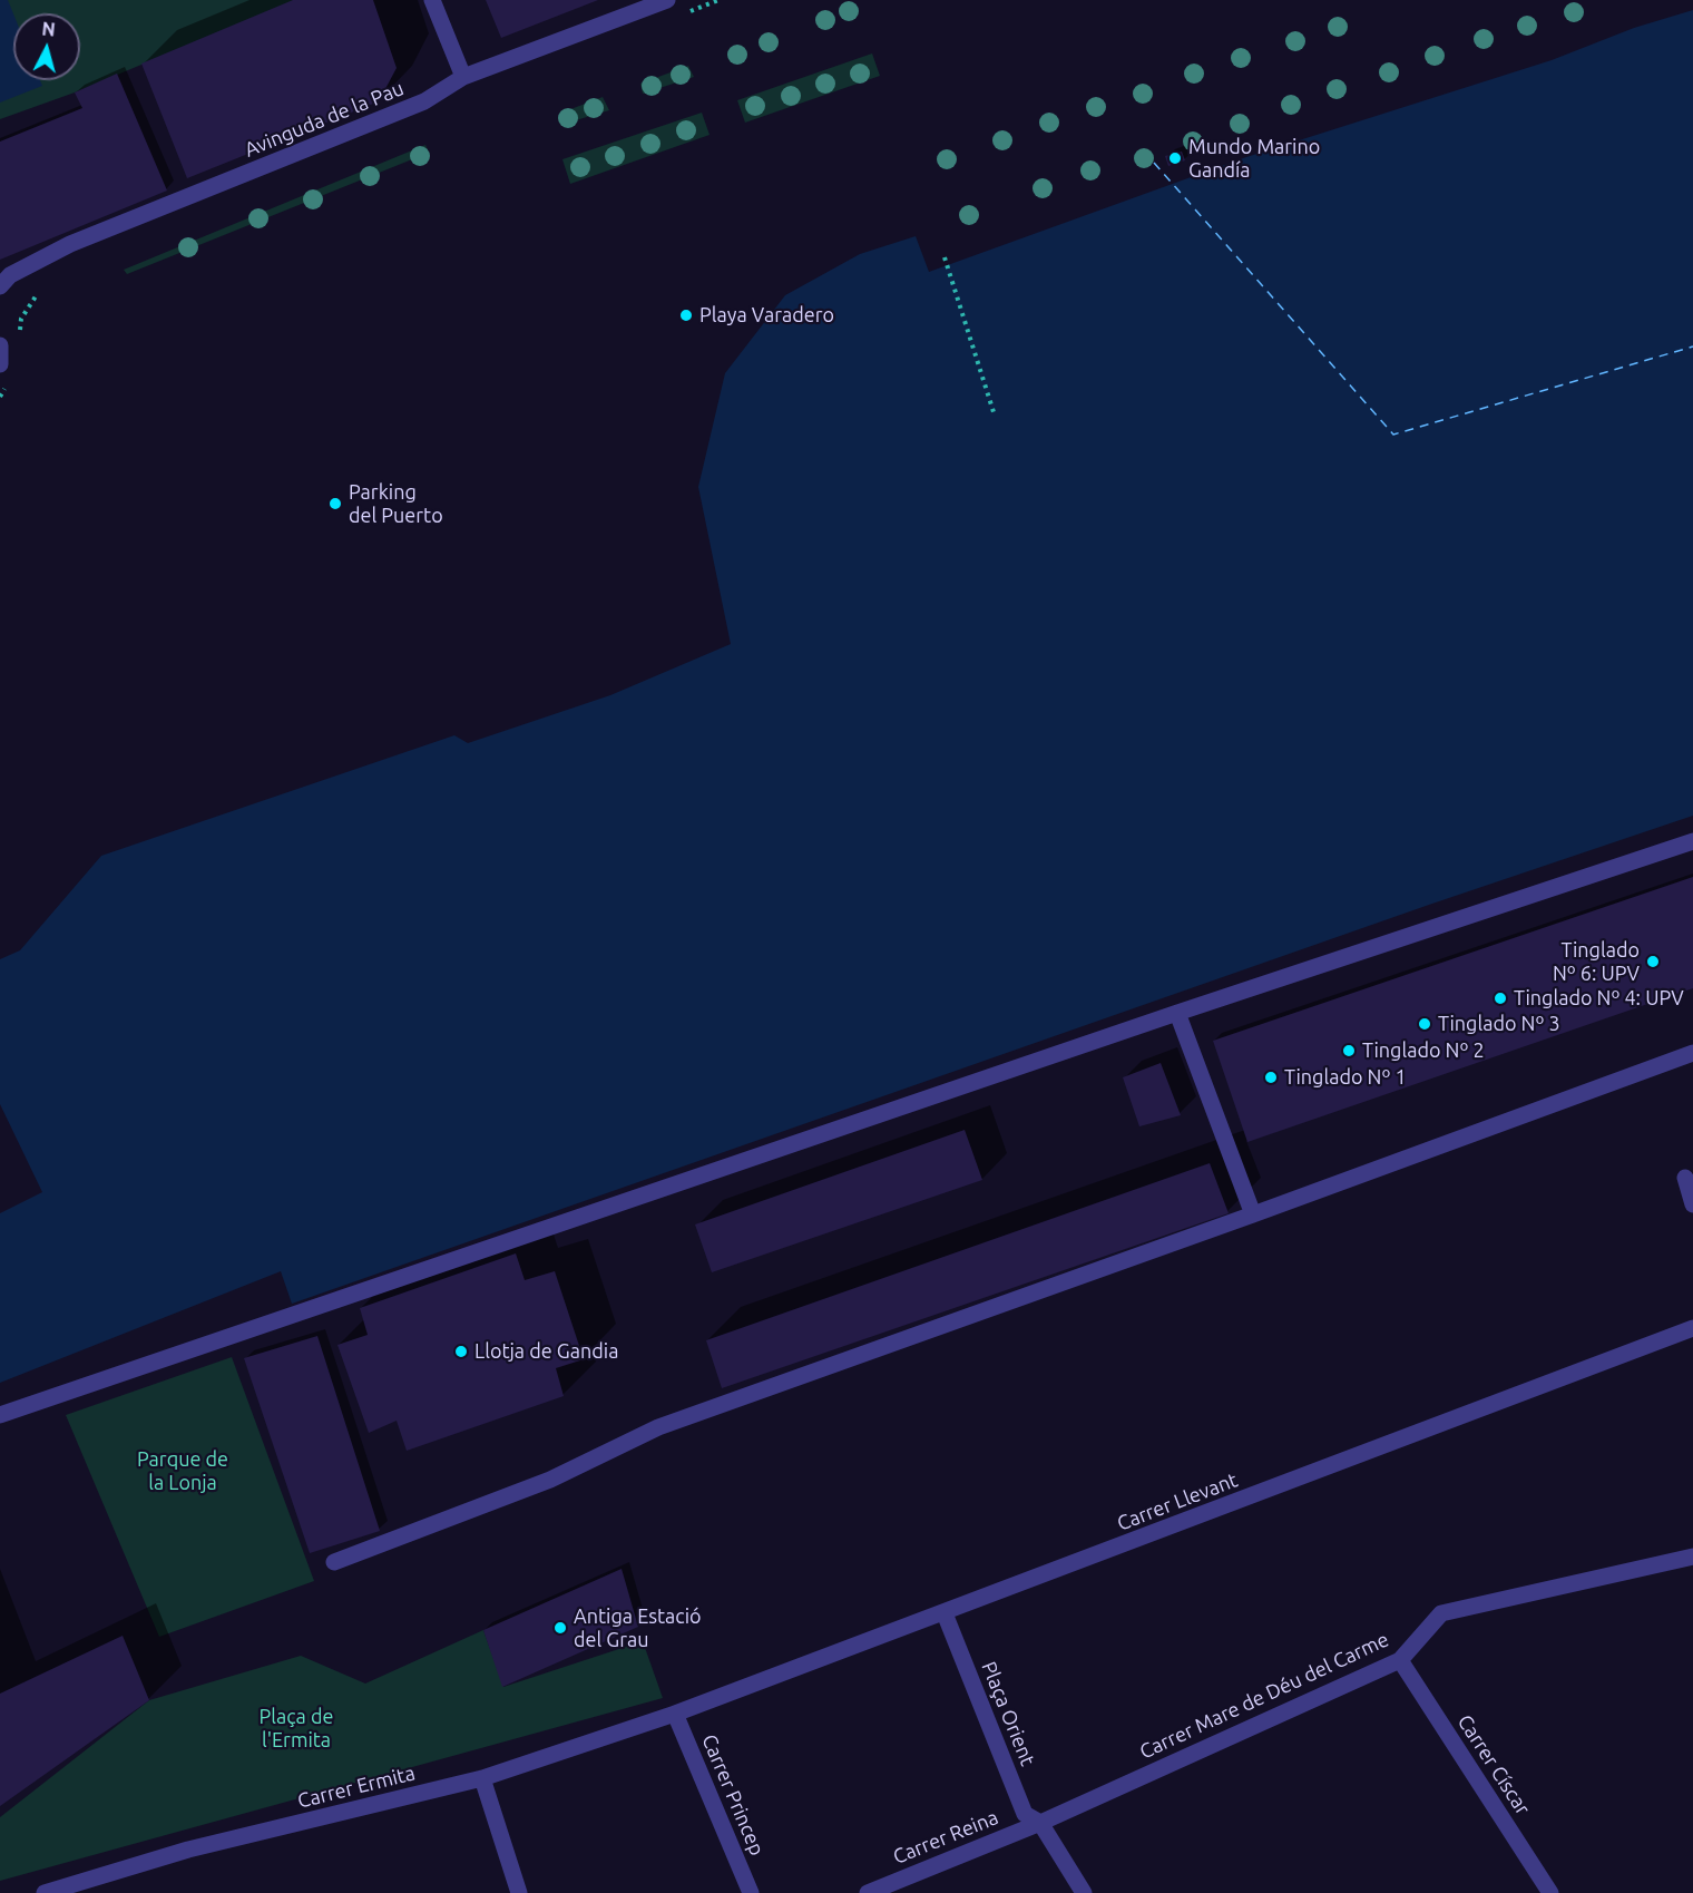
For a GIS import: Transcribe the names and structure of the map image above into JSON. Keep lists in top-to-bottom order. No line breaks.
{"streets":{"street":["Avinguda de la Pau","Carrer Llevant","Carrer Mare de Déu del Carme","Plaça Orient","Carrer Císcar","Carrer Ermita","Carrer Princep","Carrer Reina"]},"crossings":[["Carrer Llevant","Plaça Orient"],["Carrer Llevant","Carrer Ermita"],["Carrer Llevant","Carrer Princep"],["Carrer Mare de Déu del Carme","Plaça Orient"],["Carrer Mare de Déu del Carme","Carrer Císcar"],["Carrer Mare de Déu del Carme","Carrer Reina"],["Plaça Orient","Carrer Reina"],["Carrer Ermita","Carrer Princep"]],"parks":["Parque de la Lonja","Plaça de l'Ermita"],"places":["Mundo Marino Gandía","Playa Varadero","Parking del Puerto","Tinglado Nº 6: UPV","Tinglado Nº 4: UPV","Tinglado Nº 3","Tinglado Nº 2","Tinglado Nº 1","Llotja de Gandia","Antiga Estació del Grau"],"north":"top"}
